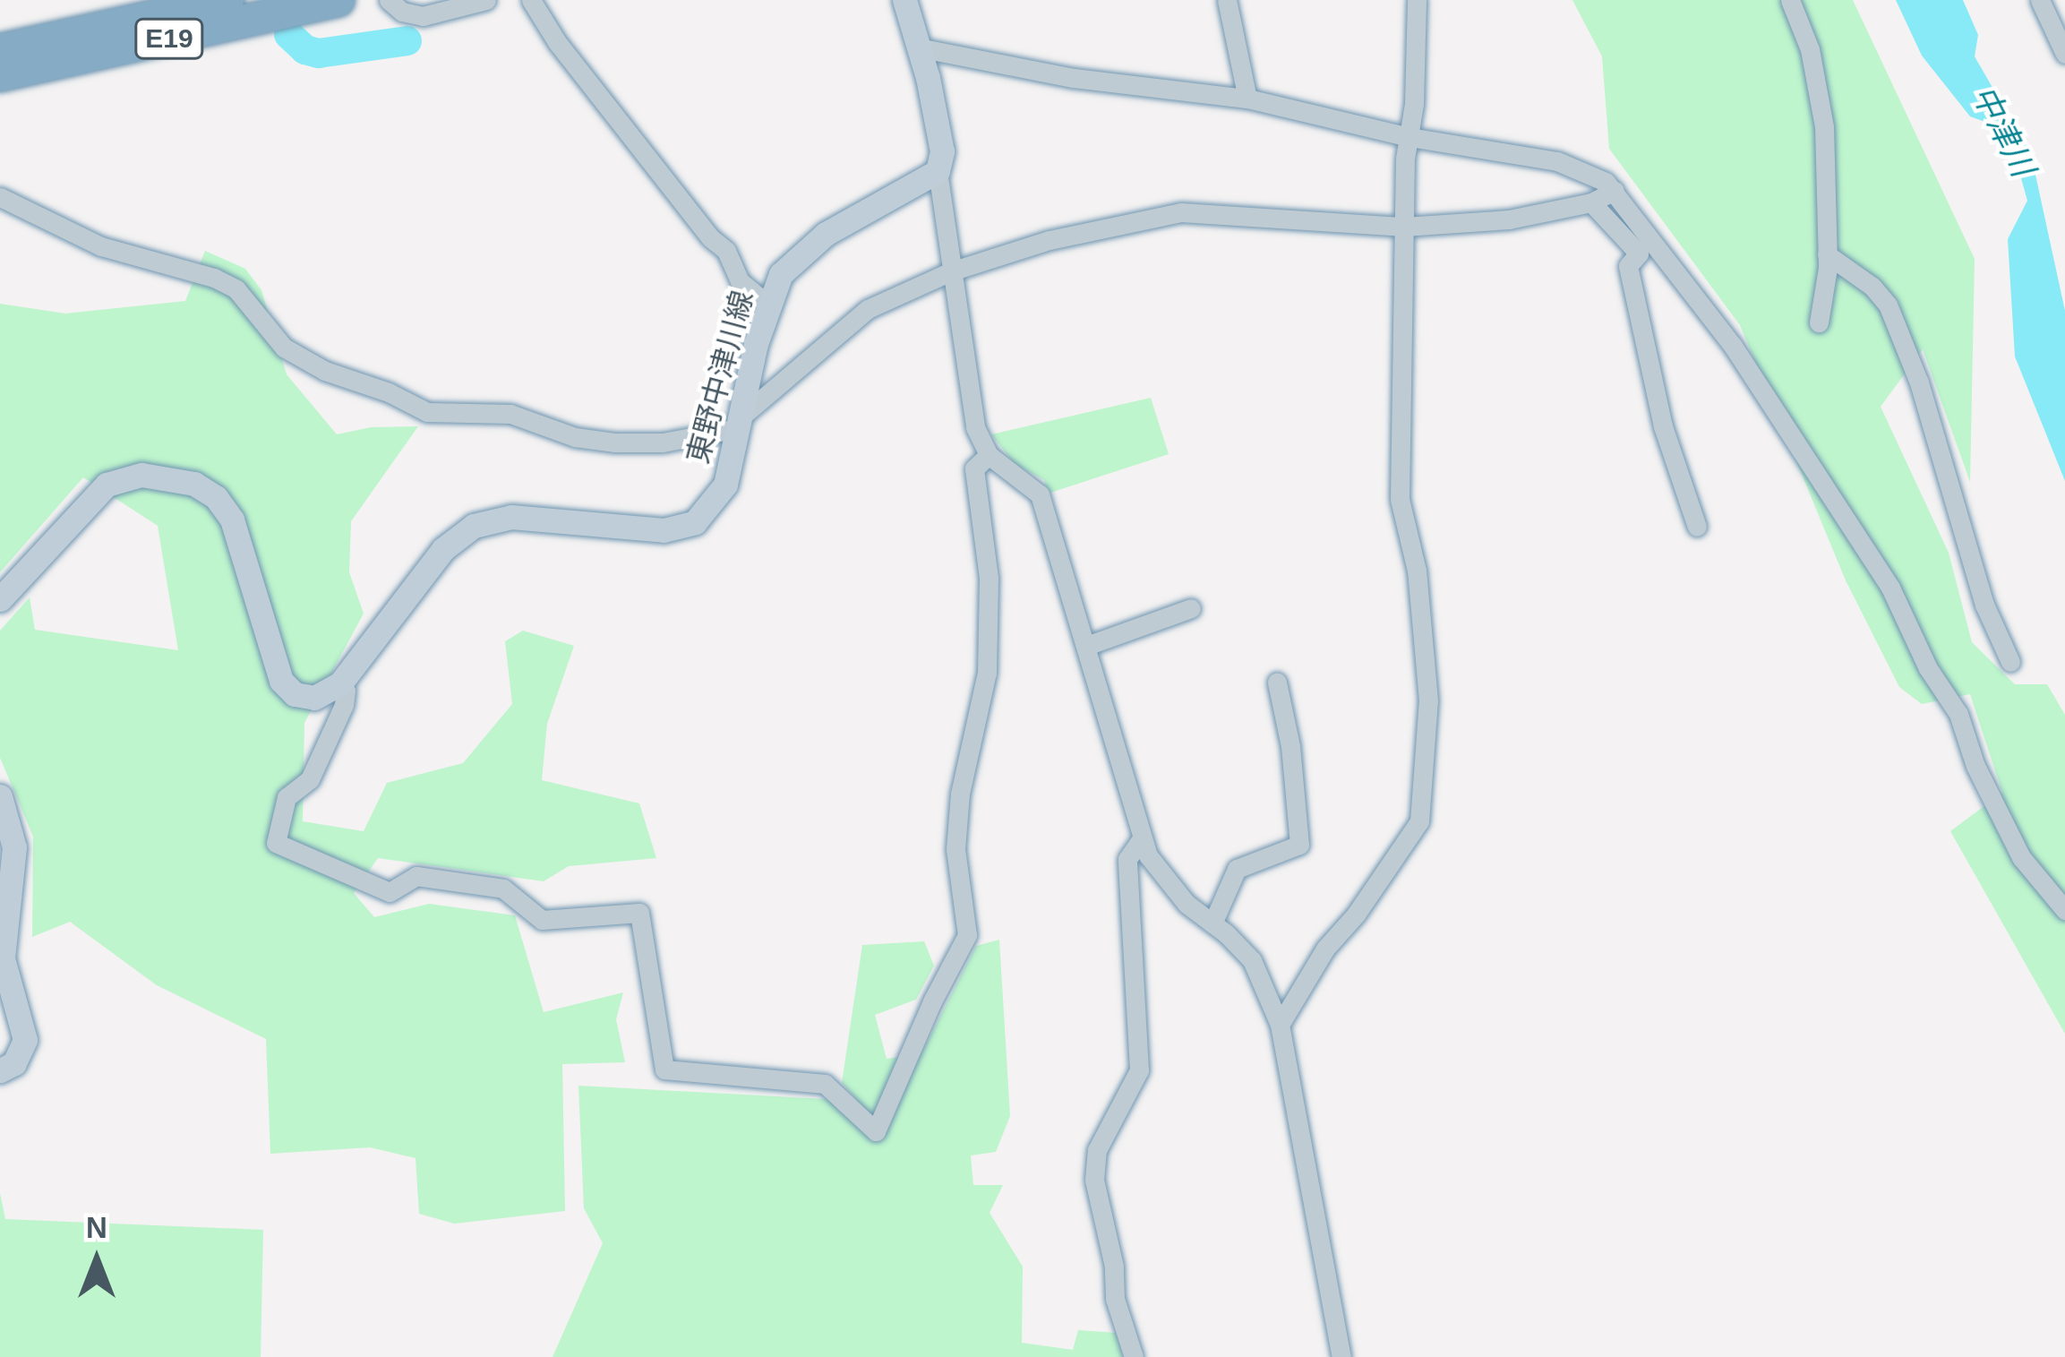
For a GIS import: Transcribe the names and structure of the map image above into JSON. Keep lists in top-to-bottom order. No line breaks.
{"streets":{"highway":["E19"],"main road":["東野中津川線"]},"water":["中津川"],"north":"top"}
